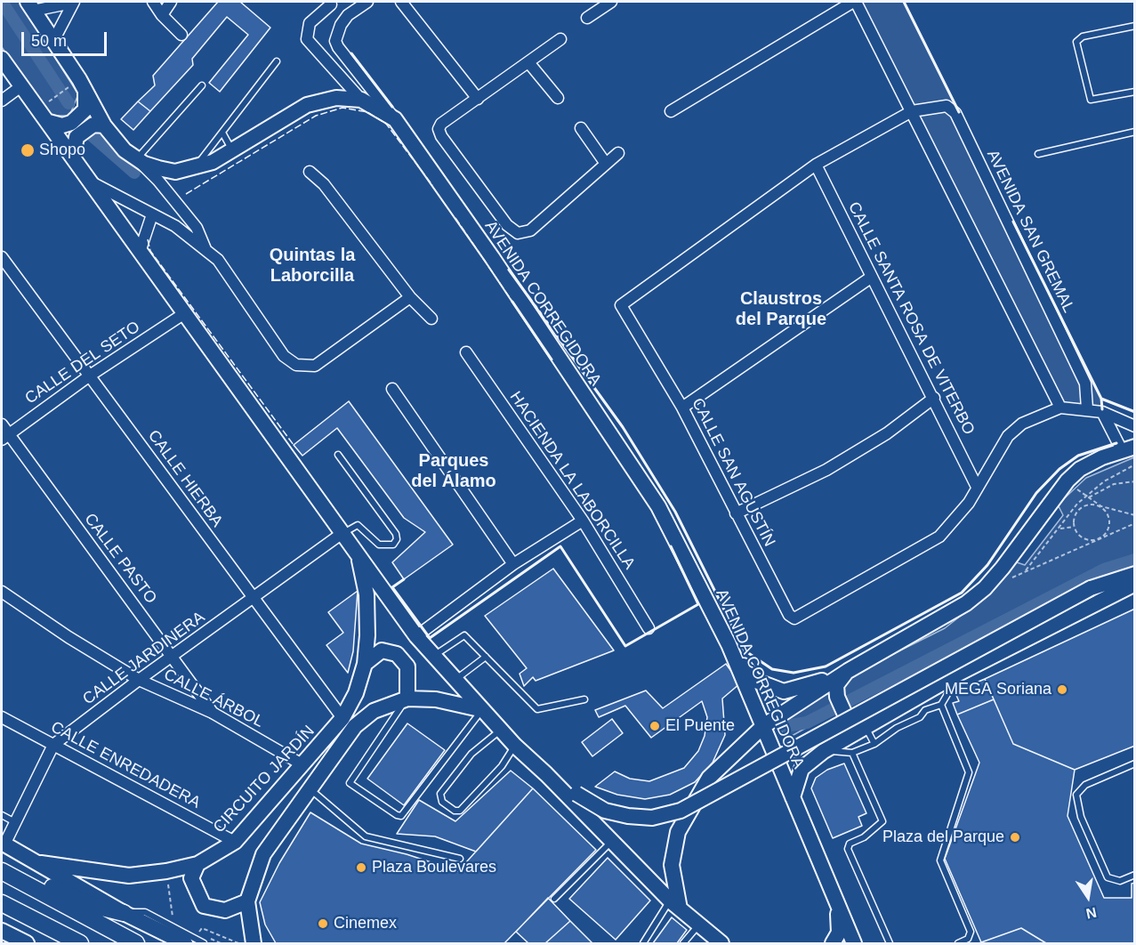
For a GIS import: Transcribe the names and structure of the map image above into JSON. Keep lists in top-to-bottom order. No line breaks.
{"streets":{"main road":["AVENIDA CORREGIDORA","CIRCUITO JARDÍN"],"street":["AVENIDA SAN GREMAL","CALLE SANTA ROSA DE VITERBO","CALLE DEL SETO","CALLE SAN AGUSTÍN","CALLE HIERBA","HACIENDA LA LABORCILLA","CALLE PASTO","CALLE JARDINERA","CALLE ÁRBOL","CALLE ENREDADERA"]},"crossings":[["AVENIDA SAN GREMAL","CALLE SAN AGUSTÍN"],["CALLE SANTA ROSA DE VITERBO","CALLE SAN AGUSTÍN"],["CALLE DEL SETO","CALLE HIERBA"],["CALLE DEL SETO","CALLE PASTO"],["CALLE HIERBA","CALLE JARDINERA"],["CALLE HIERBA","CIRCUITO JARDÍN"],["CALLE PASTO","CALLE JARDINERA"],["CALLE PASTO","CALLE ÁRBOL"],["CALLE JARDINERA","CALLE ÁRBOL"],["CALLE JARDINERA","CALLE ENREDADERA"],["CALLE ÁRBOL","CIRCUITO JARDÍN"],["CALLE ENREDADERA","CIRCUITO JARDÍN"]],"districts":["Quintas la Laborcilla","Claustros del Parque","Parques del Álamo"],"places":["Shopo","MEGA Soriana","El Puente","Plaza del Parque","Plaza Boulevares","Cinemex"],"scale_bar":"50 m","north":"bottom"}
